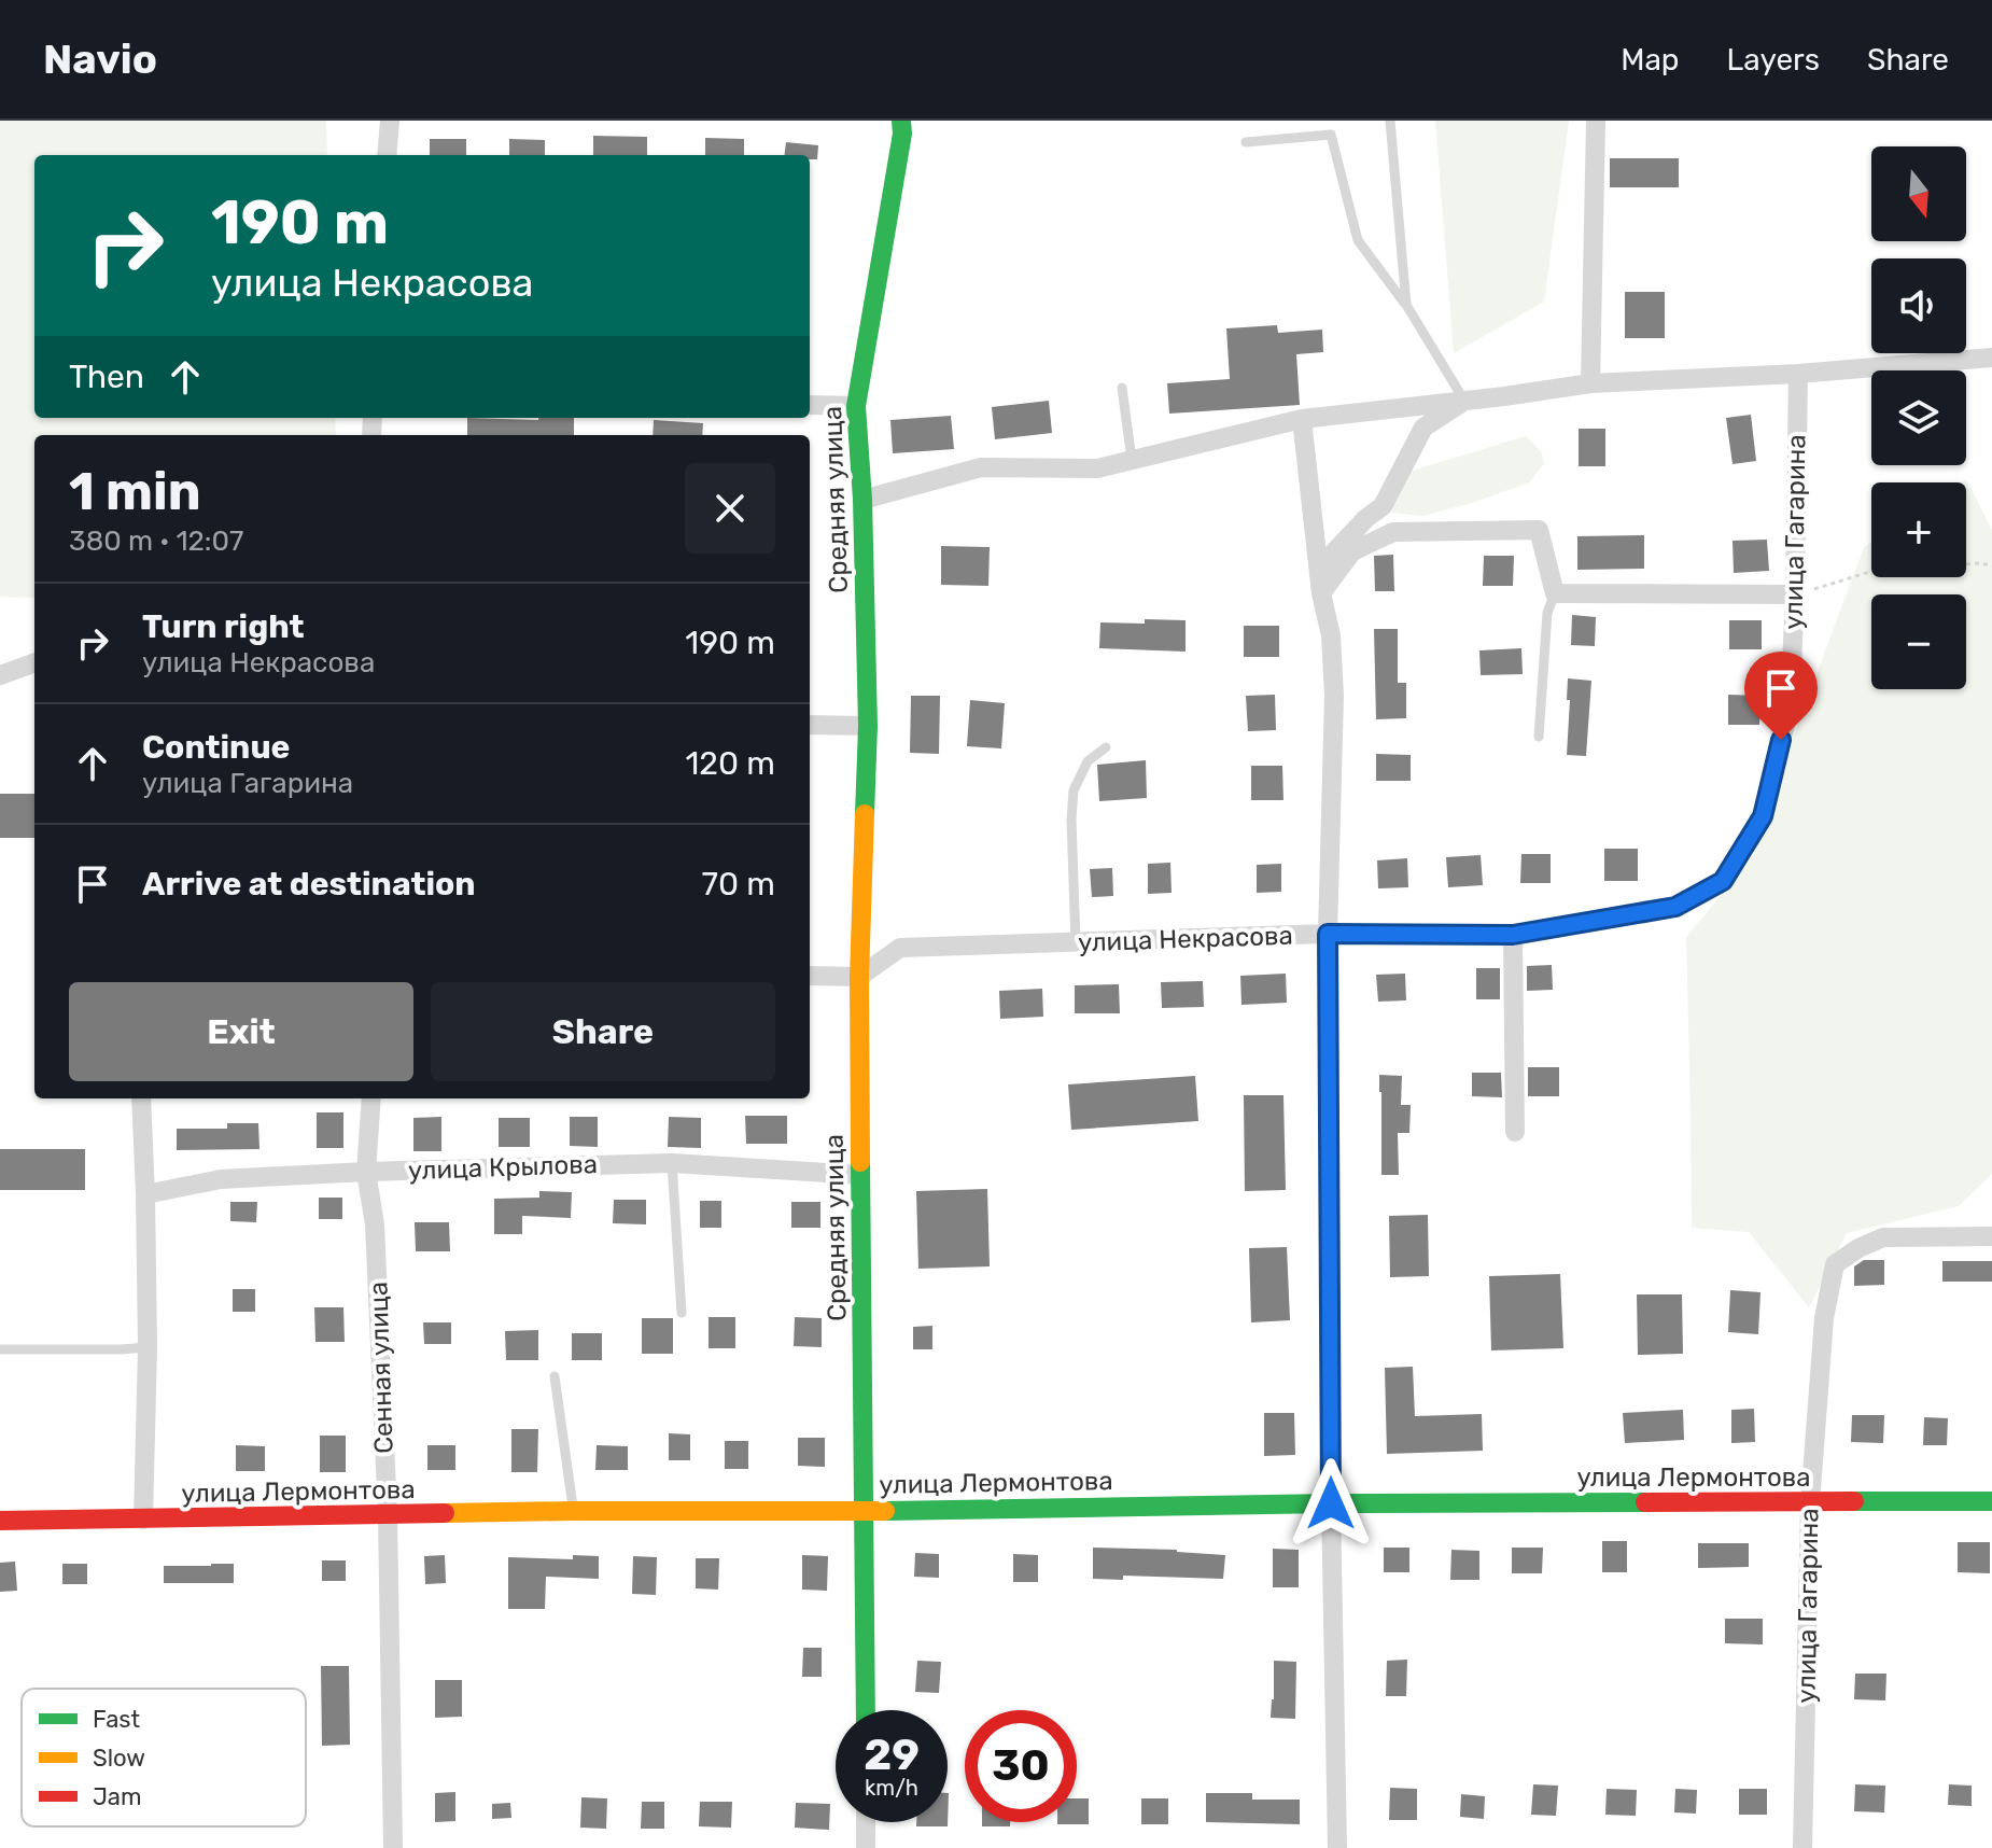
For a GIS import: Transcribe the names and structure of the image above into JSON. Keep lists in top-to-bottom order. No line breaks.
{"streets":{"street":["Средняя улица","улица Гагарина","улица Некрасова","улица Крылова","Сенная улица","улица Лермонтова"]},"crossings":[["Средняя улица","улица Некрасова"],["Средняя улица","улица Крылова"],["Средняя улица","улица Лермонтова"],["улица Гагарина","улица Некрасова"],["улица Гагарина","улица Лермонтова"],["улица Крылова","Сенная улица"],["Сенная улица","улица Лермонтова"]],"legend":["Fast","Slow","Jam"],"north":"bottom","page":{"header":"Navio","nav":["Map","Layers","Share"],"map_buttons":["+","−"],"turn":["190 m","улица Некрасова"],"then":"Then","heading":["1 min","380 m · 12:07"],"list":[{"name":"Turn right","note":"улица Некрасова","value":"190 m"},{"name":"Continue","note":"улица Гагарина","value":"120 m"},{"name":"Arrive at destination","value":"70 m"}],"buttons":["Exit","Share"],"speed":"29 km/h","limit":"30"}}
